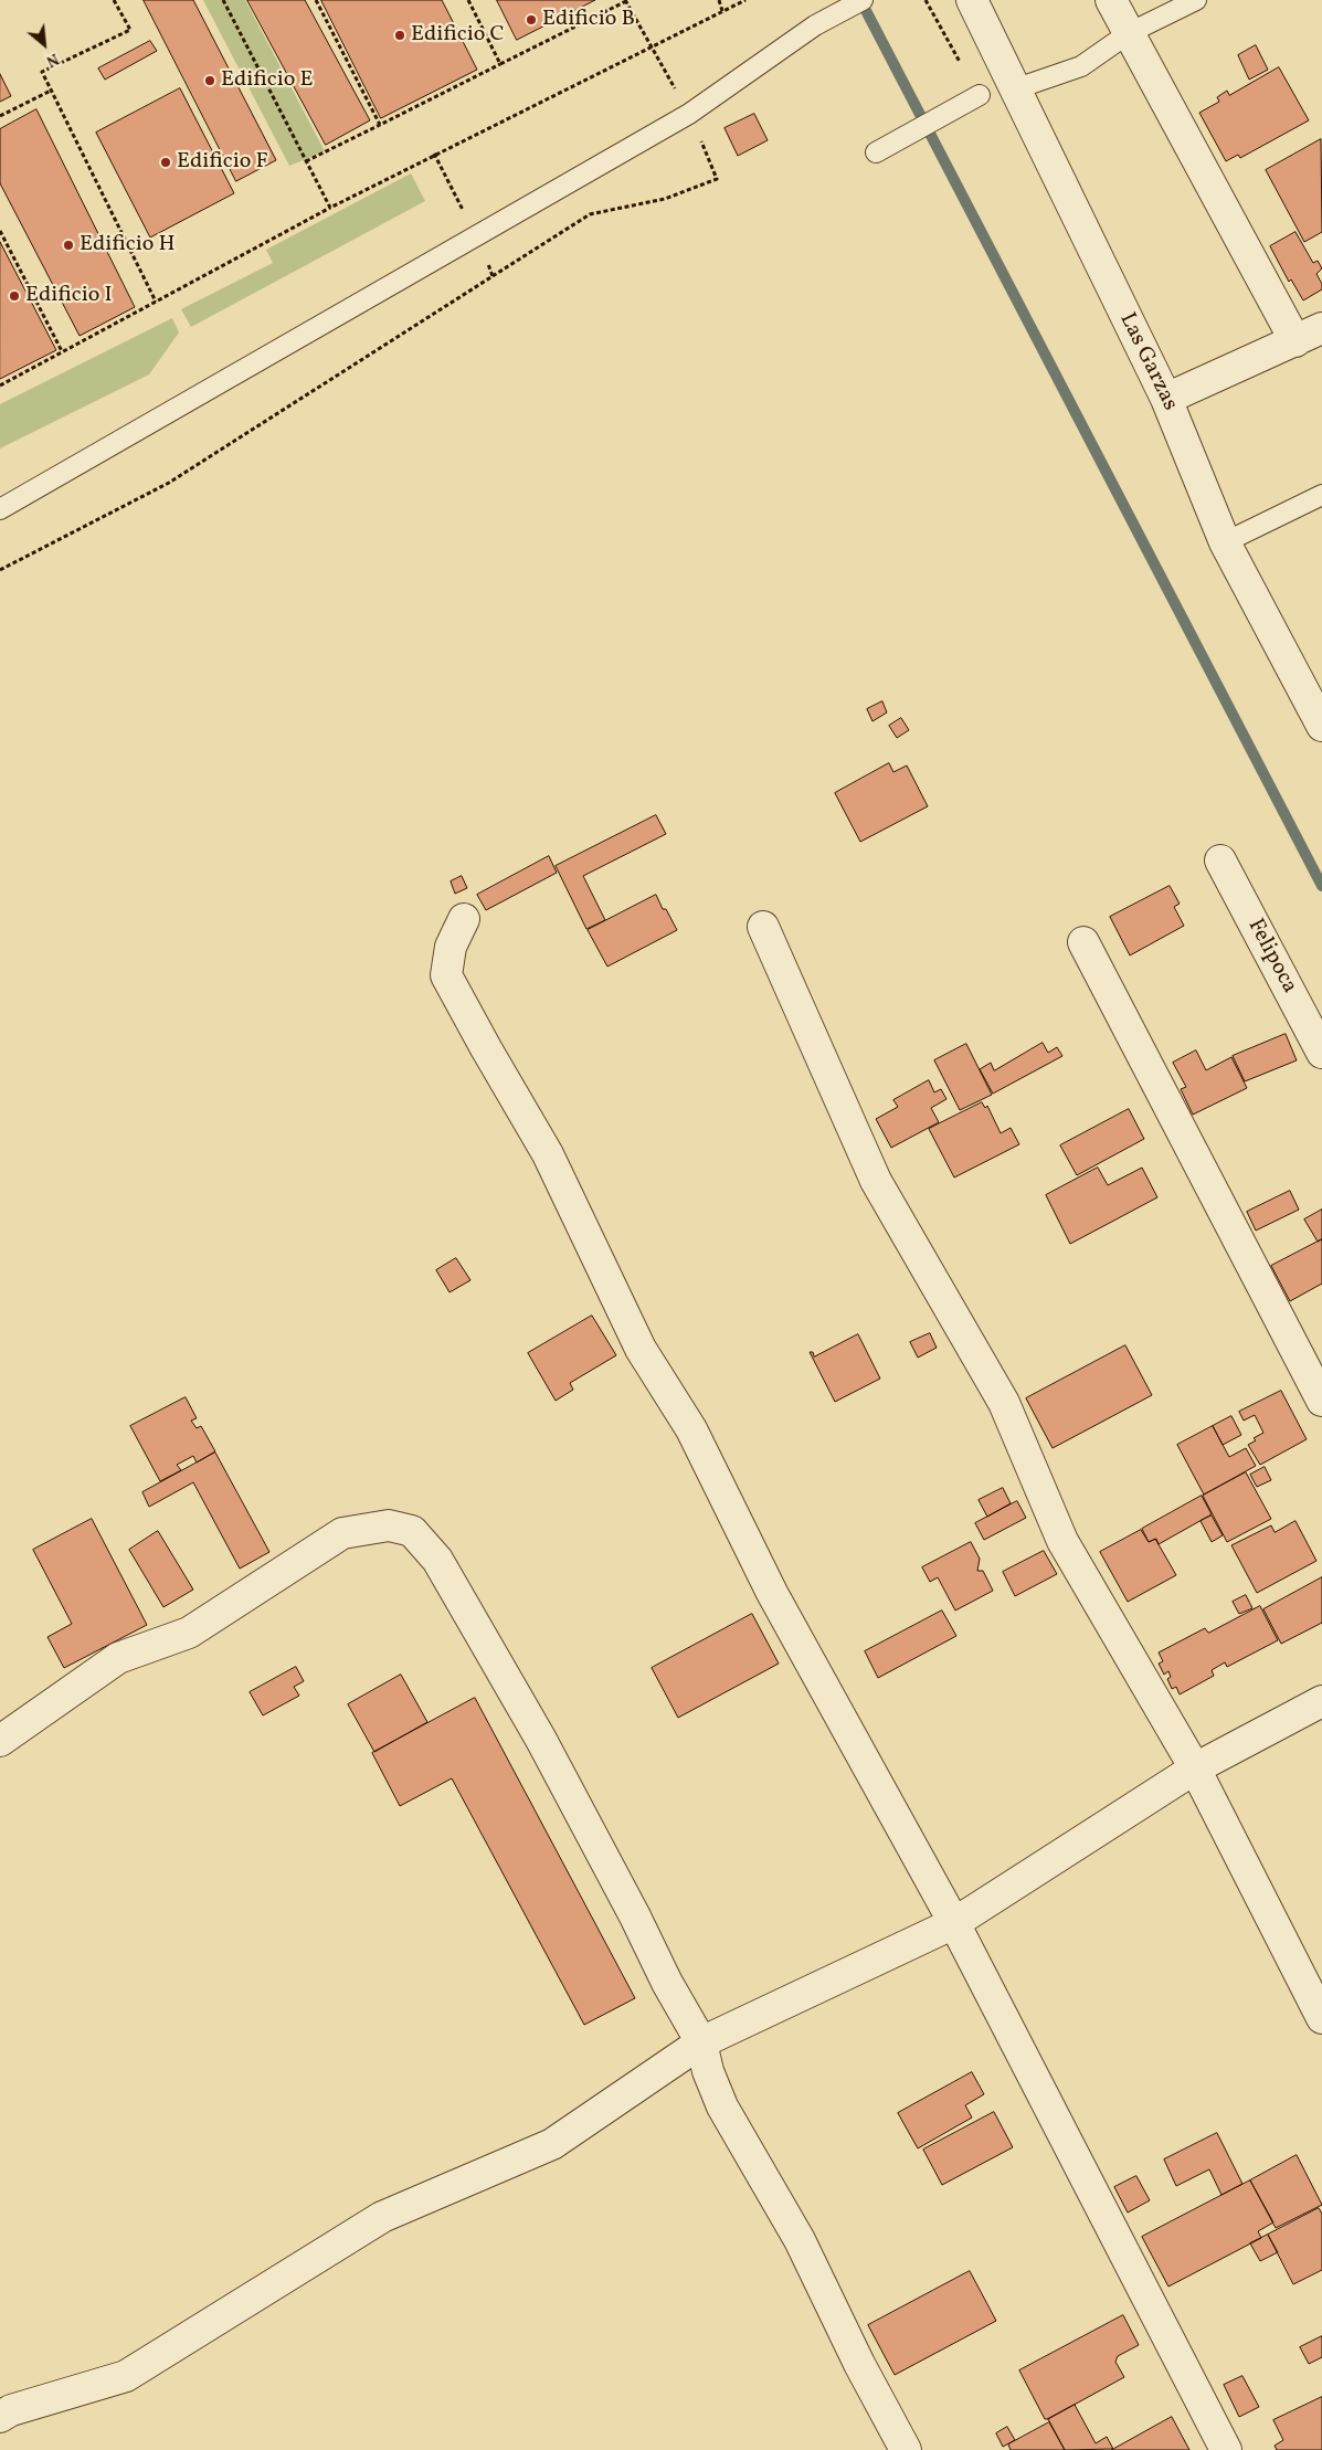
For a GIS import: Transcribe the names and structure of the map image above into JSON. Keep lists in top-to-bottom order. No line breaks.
{"streets":{"street":["Las Garzas","Felipoca"]},"places":["Edificio B","Edificio C","Edificio E","Edificio F","Edificio H","Edificio I"],"north":"bottom right"}
